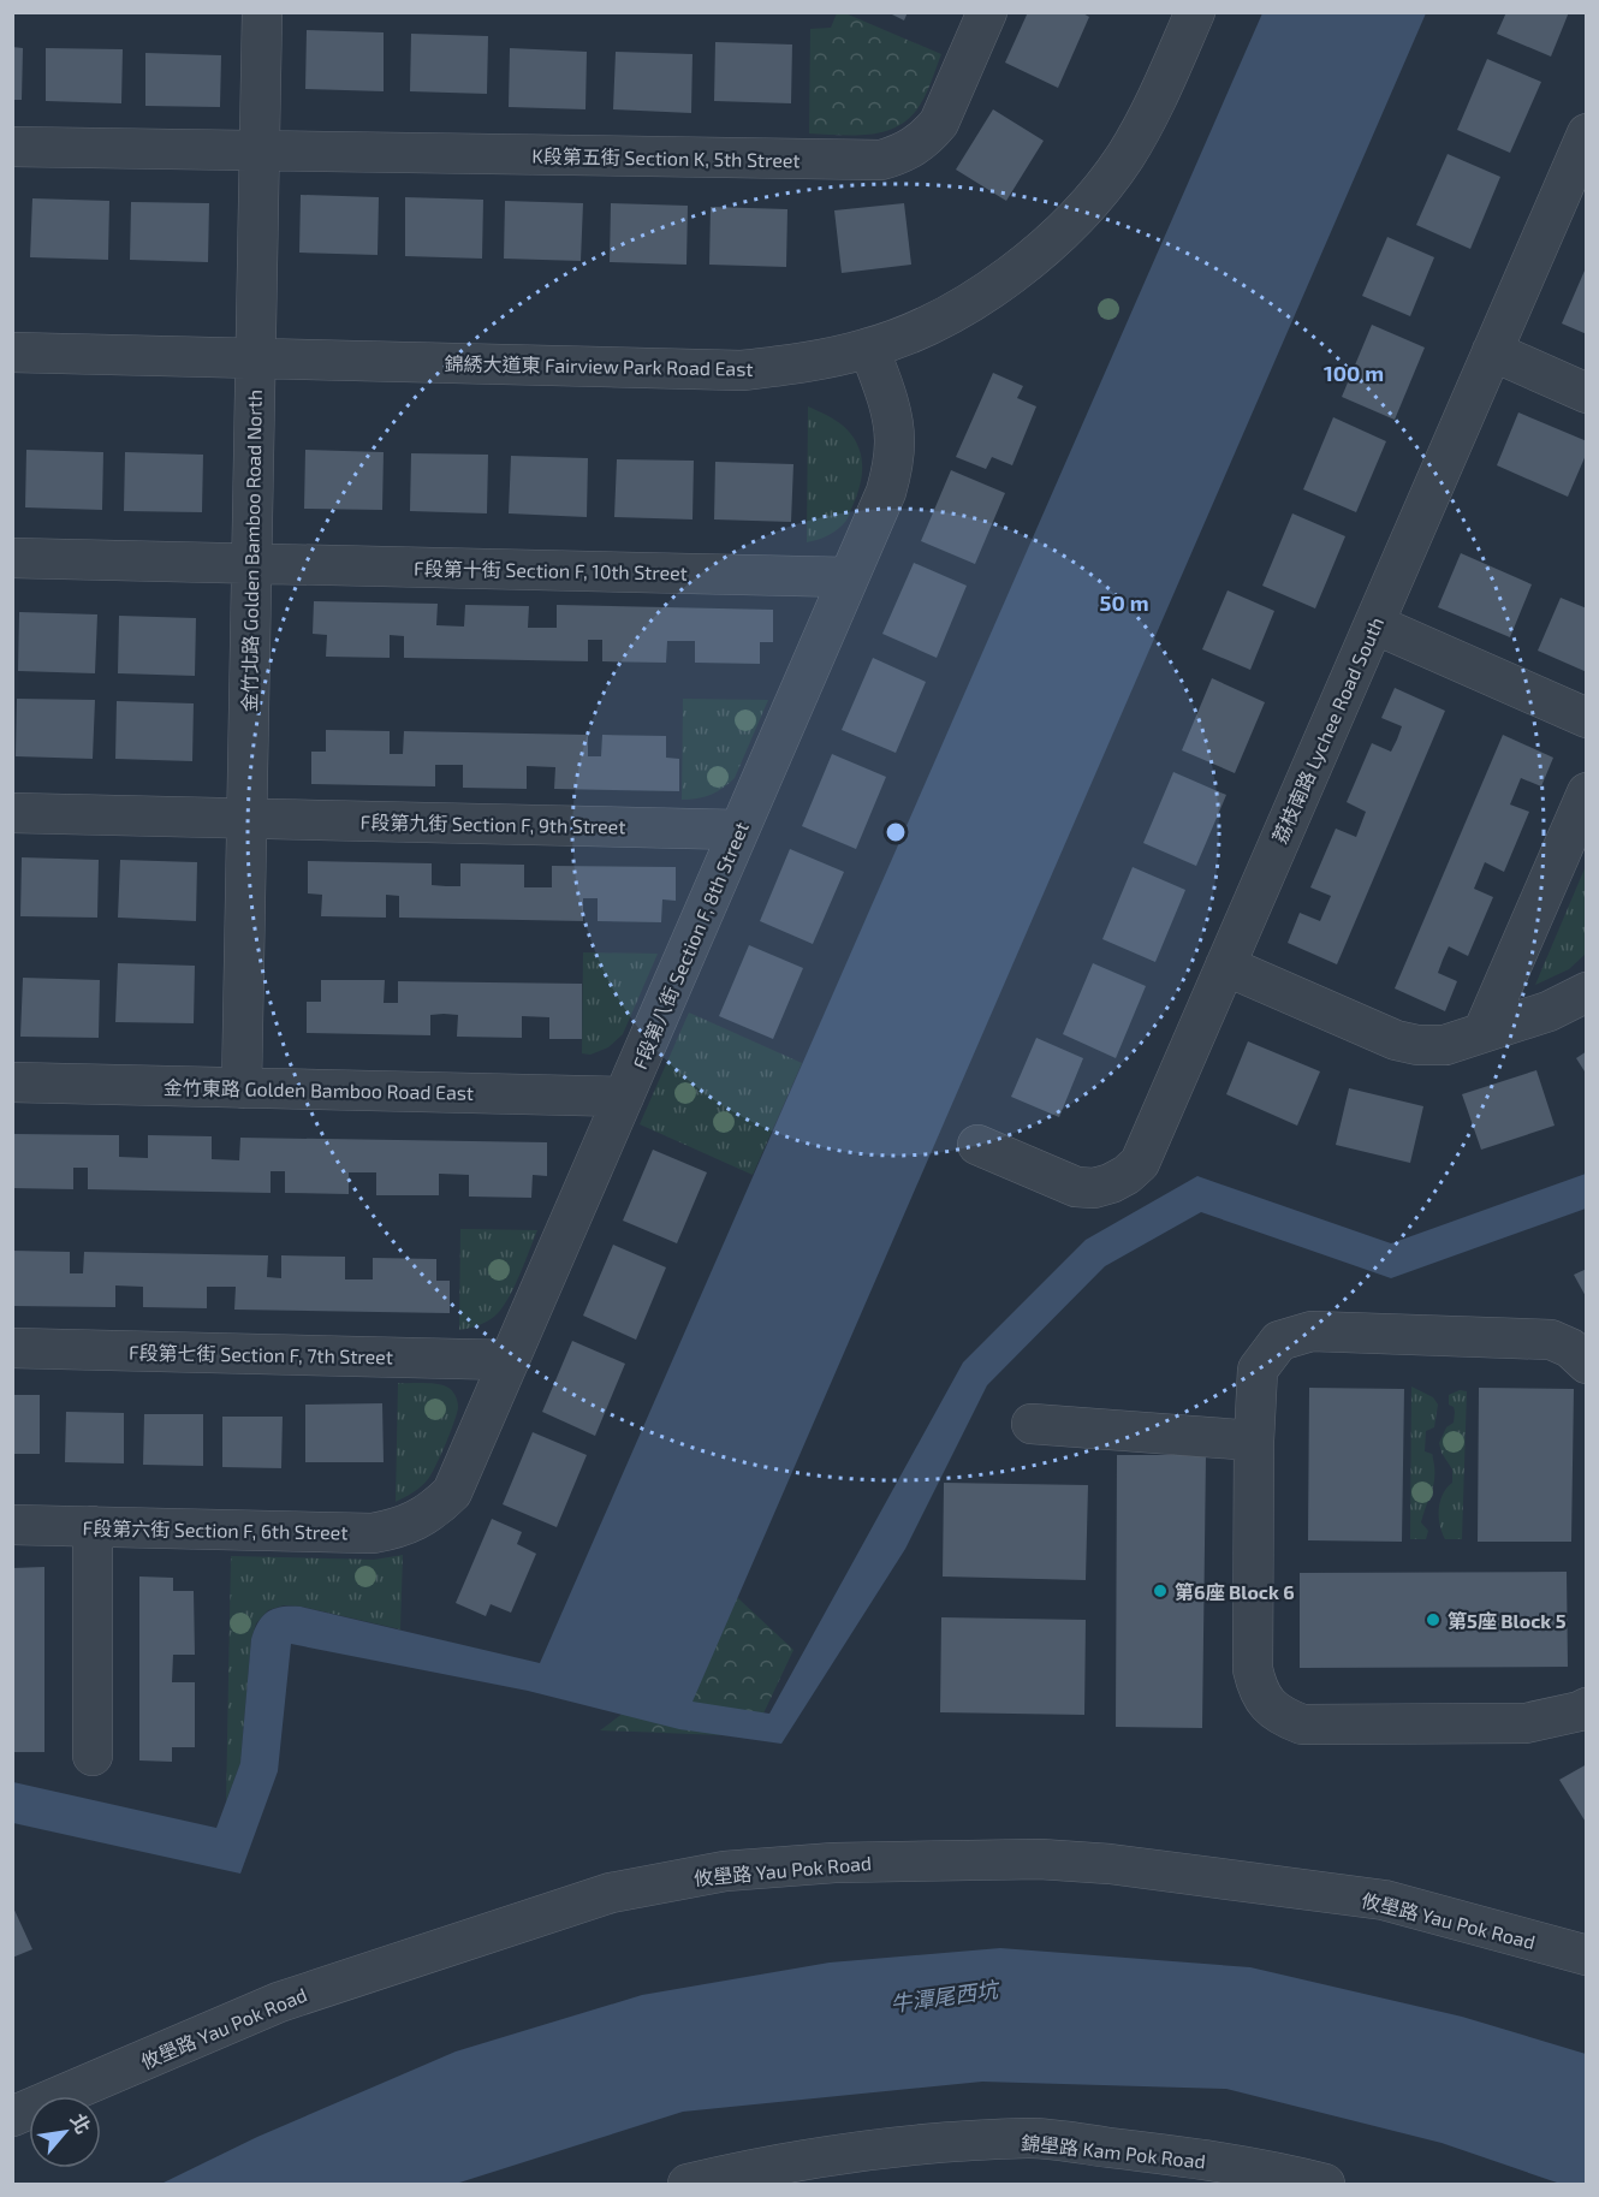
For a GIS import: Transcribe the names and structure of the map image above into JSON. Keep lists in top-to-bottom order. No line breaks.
{"streets":{"street":["K段第五街 Section K, 5th Street","錦綉大道東 Fairview Park Road East","金竹北路 Golden Bamboo Road North","F段第十街 Section F, 10th Street","荔枝南路 Lychee Road South","F段第九街 Section F, 9th Street","F段第八街 Section F, 8th Street","金竹東路 Golden Bamboo Road East","F段第七街 Section F, 7th Street","F段第六街 Section F, 6th Street","攸壆路 Yau Pok Road","錦壆路 Kam Pok Road"]},"crossings":[["K段第五街 Section K, 5th Street","金竹北路 Golden Bamboo Road North"],["錦綉大道東 Fairview Park Road East","金竹北路 Golden Bamboo Road North"],["錦綉大道東 Fairview Park Road East","F段第八街 Section F, 8th Street"],["金竹北路 Golden Bamboo Road North","F段第十街 Section F, 10th Street"],["金竹北路 Golden Bamboo Road North","F段第九街 Section F, 9th Street"],["金竹北路 Golden Bamboo Road North","金竹東路 Golden Bamboo Road East"],["F段第十街 Section F, 10th Street","F段第八街 Section F, 8th Street"],["F段第九街 Section F, 9th Street","F段第八街 Section F, 8th Street"],["F段第八街 Section F, 8th Street","金竹東路 Golden Bamboo Road East"],["F段第八街 Section F, 8th Street","F段第七街 Section F, 7th Street"],["F段第八街 Section F, 8th Street","F段第六街 Section F, 6th Street"]],"water":["牛潭尾西坑"],"places":["第6座 Block 6","第5座 Block 5"],"north":"top right","rings":["100 m","50 m"]}
